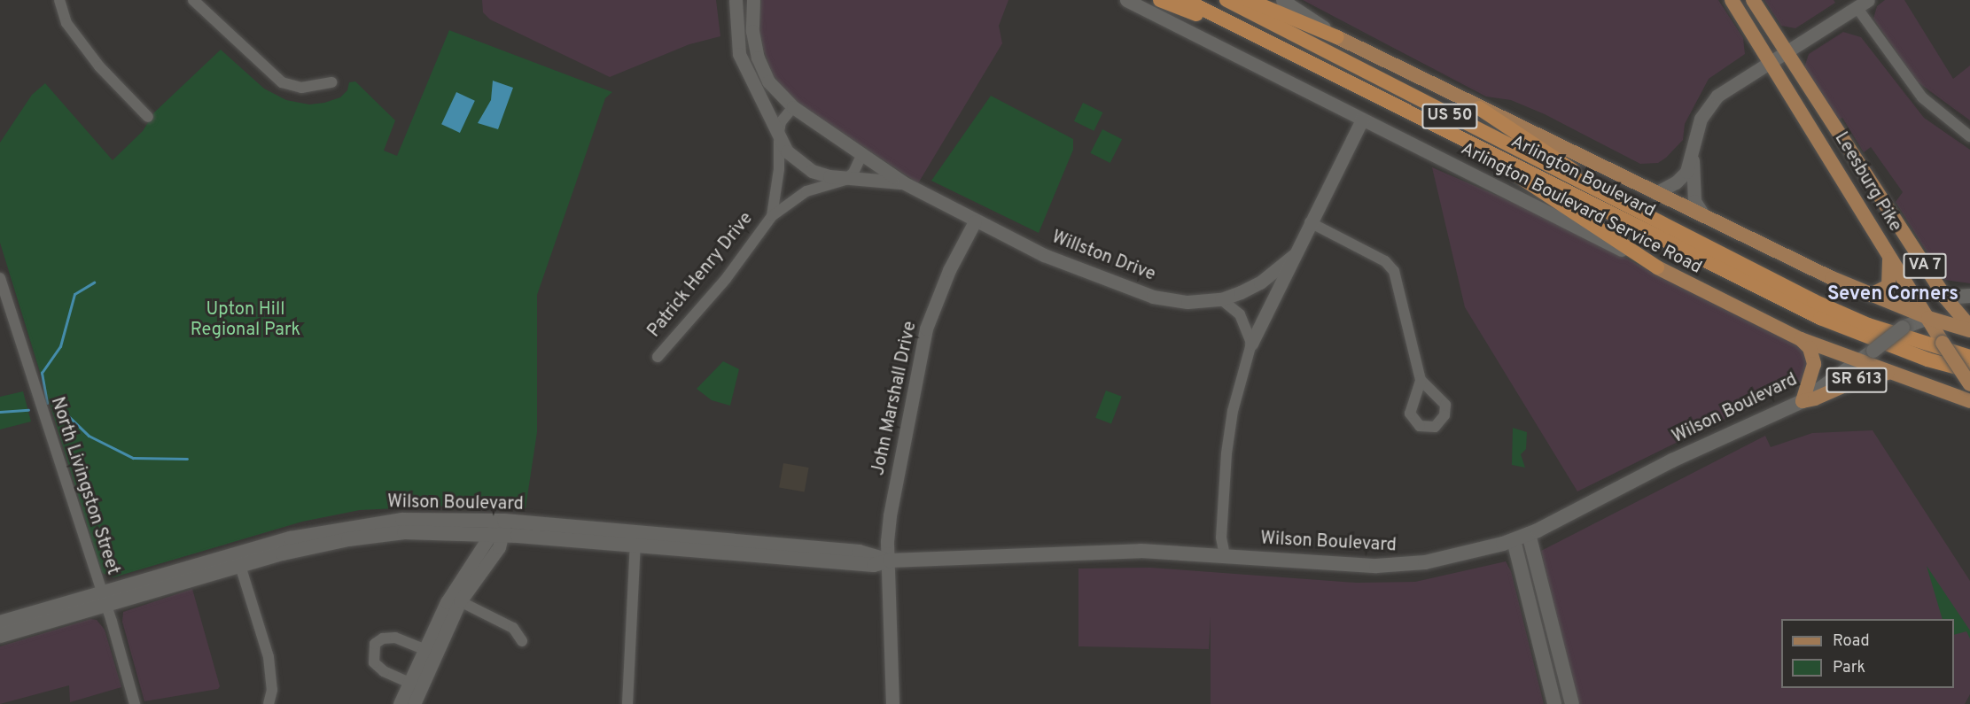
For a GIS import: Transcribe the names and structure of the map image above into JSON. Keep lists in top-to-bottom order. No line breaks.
{"streets":{"highway":["US 50","Arlington Boulevard"],"main road":["Leesburg Pike","Arlington Boulevard Service Road","VA 7","SR 613","Wilson Boulevard"],"street":["Willston Drive","Patrick Henry Drive","John Marshall Drive","North Livingston Street"]},"crossings":[["Leesburg Pike","Wilson Boulevard"],["Arlington Boulevard Service Road","SR 613"],["Arlington Boulevard Service Road","Wilson Boulevard"],["Willston Drive","Patrick Henry Drive"],["Willston Drive","John Marshall Drive"],["SR 613","Wilson Boulevard"],["John Marshall Drive","Wilson Boulevard"],["Wilson Boulevard","North Livingston Street"]],"districts":["Seven Corners"],"parks":["Upton Hill Regional Park"],"legend":["Road","Park"]}
